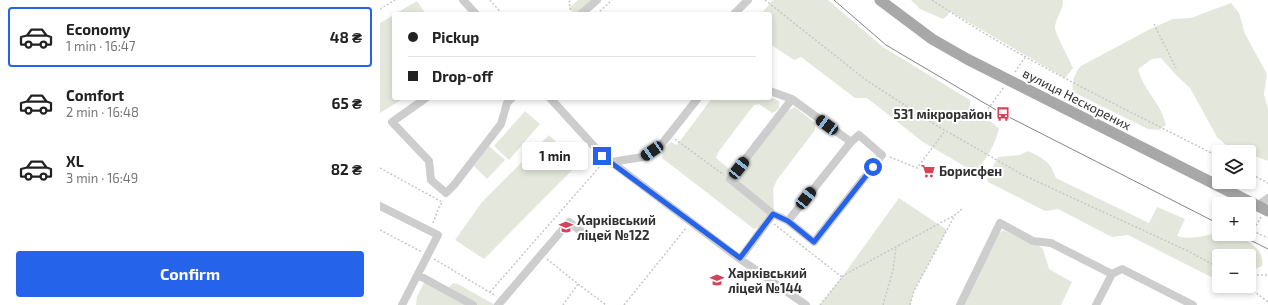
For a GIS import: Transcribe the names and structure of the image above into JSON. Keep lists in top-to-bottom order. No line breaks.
{"streets":{"main road":["вулиця Нескорених"]},"places":{"bus stop":["531 мікрорайон"],"supermarket":["Борисфен"],"school or university":["Харківський ліцей №122","Харківський ліцей №144"]},"page":{"list":[{"name":"Economy","note":"1 min · 16:47","value":"48 ₴"},{"name":"Comfort","note":"2 min · 16:48","value":"65 ₴"},{"name":"XL","note":"3 min · 16:49","value":"82 ₴"}],"banner":["Pickup","Drop-off"],"bubble":"1 min","map_buttons":["+","−"],"buttons":"Confirm"}}
